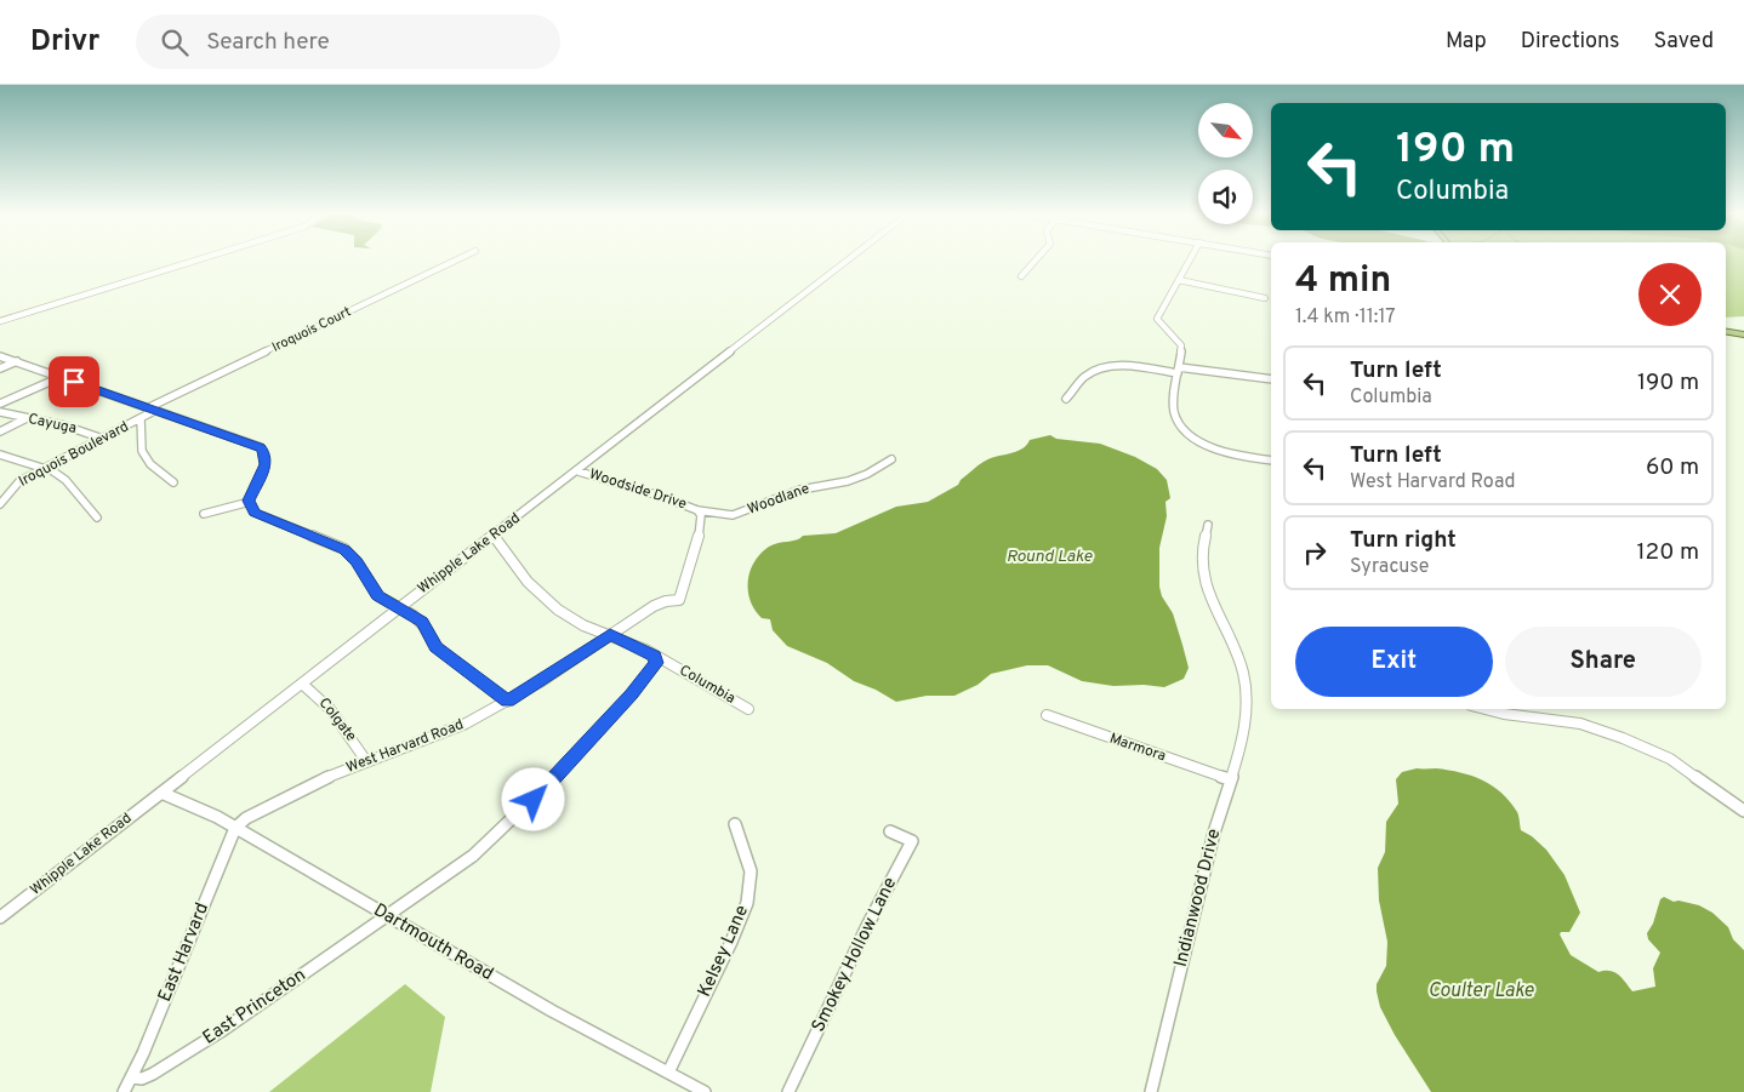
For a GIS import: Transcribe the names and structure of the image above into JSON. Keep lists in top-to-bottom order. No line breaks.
{"streets":{"street":["Iroquois Court","Cayuga","Iroquois Boulevard","Woodside Drive","Woodlane","Whipple Lake Road","Columbia","Colgate","West Harvard Road","Marmora","Indianwood Drive","Dartmouth Road","Kelsey Lane","East Harvard","Smokey Hollow Lane","East Princeton"]},"crossings":[["Iroquois Court","Iroquois Boulevard"],["Cayuga","Iroquois Boulevard"],["Woodside Drive","Woodlane"],["Woodside Drive","Whipple Lake Road"],["Woodside Drive","Columbia"],["Woodside Drive","West Harvard Road"],["Woodlane","Whipple Lake Road"],["Woodlane","Columbia"],["Woodlane","West Harvard Road"],["Whipple Lake Road","Columbia"],["Whipple Lake Road","Colgate"],["Whipple Lake Road","West Harvard Road"],["Whipple Lake Road","Dartmouth Road"],["Columbia","West Harvard Road"],["Columbia","East Princeton"],["Colgate","West Harvard Road"],["West Harvard Road","Dartmouth Road"],["West Harvard Road","East Harvard"],["Marmora","Indianwood Drive"],["Dartmouth Road","Kelsey Lane"],["Dartmouth Road","East Harvard"],["Dartmouth Road","East Princeton"],["East Harvard","East Princeton"]],"water":["Round Lake","Coulter Lake"],"north":"bottom right","page":{"header":"Drivr","search":"Search here","nav":["Map","Directions","Saved"],"turn":["190 m","Columbia"],"heading":["4 min","1.4 km · 11:17"],"list":[{"name":"Turn left","note":"Columbia","value":"190 m"},{"name":"Turn left","note":"West Harvard Road","value":"60 m"},{"name":"Turn right","note":"Syracuse","value":"120 m"}],"buttons":["Exit","Share"]}}
